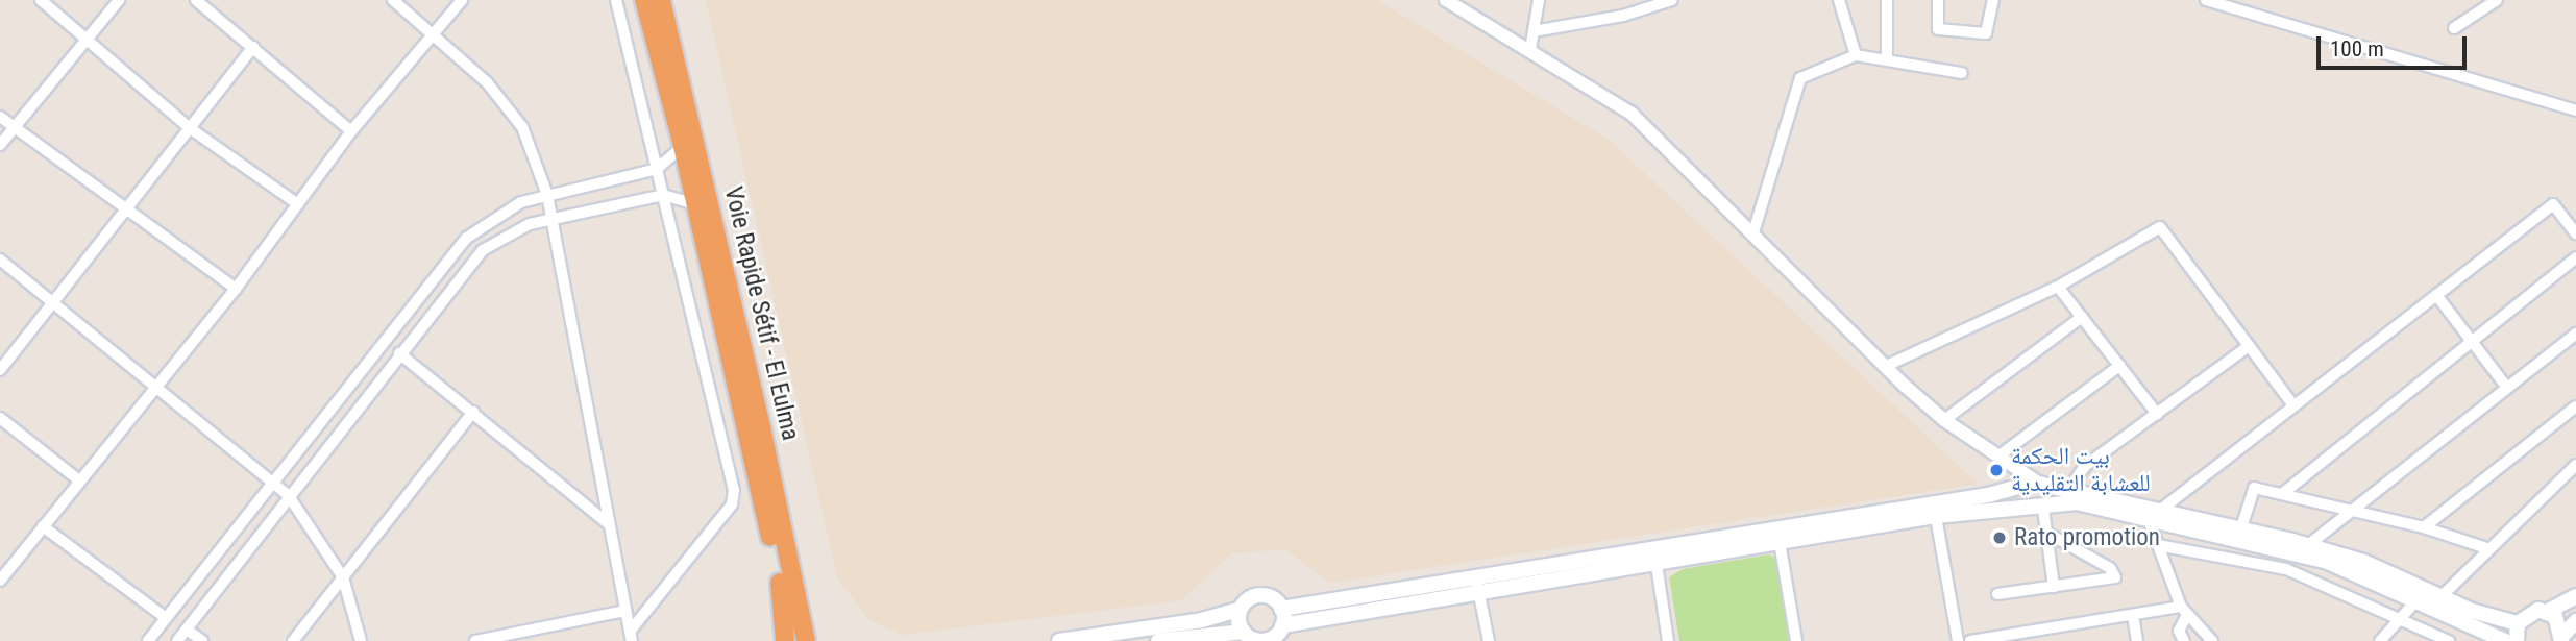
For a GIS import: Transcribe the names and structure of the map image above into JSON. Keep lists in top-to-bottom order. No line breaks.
{"streets":{"highway":["Voie Rapide Sétif - El Eulma"]},"places":["بيت الحكمة للعشابة التقليدية","Rato promotion"],"scale_bar":"100 m"}
